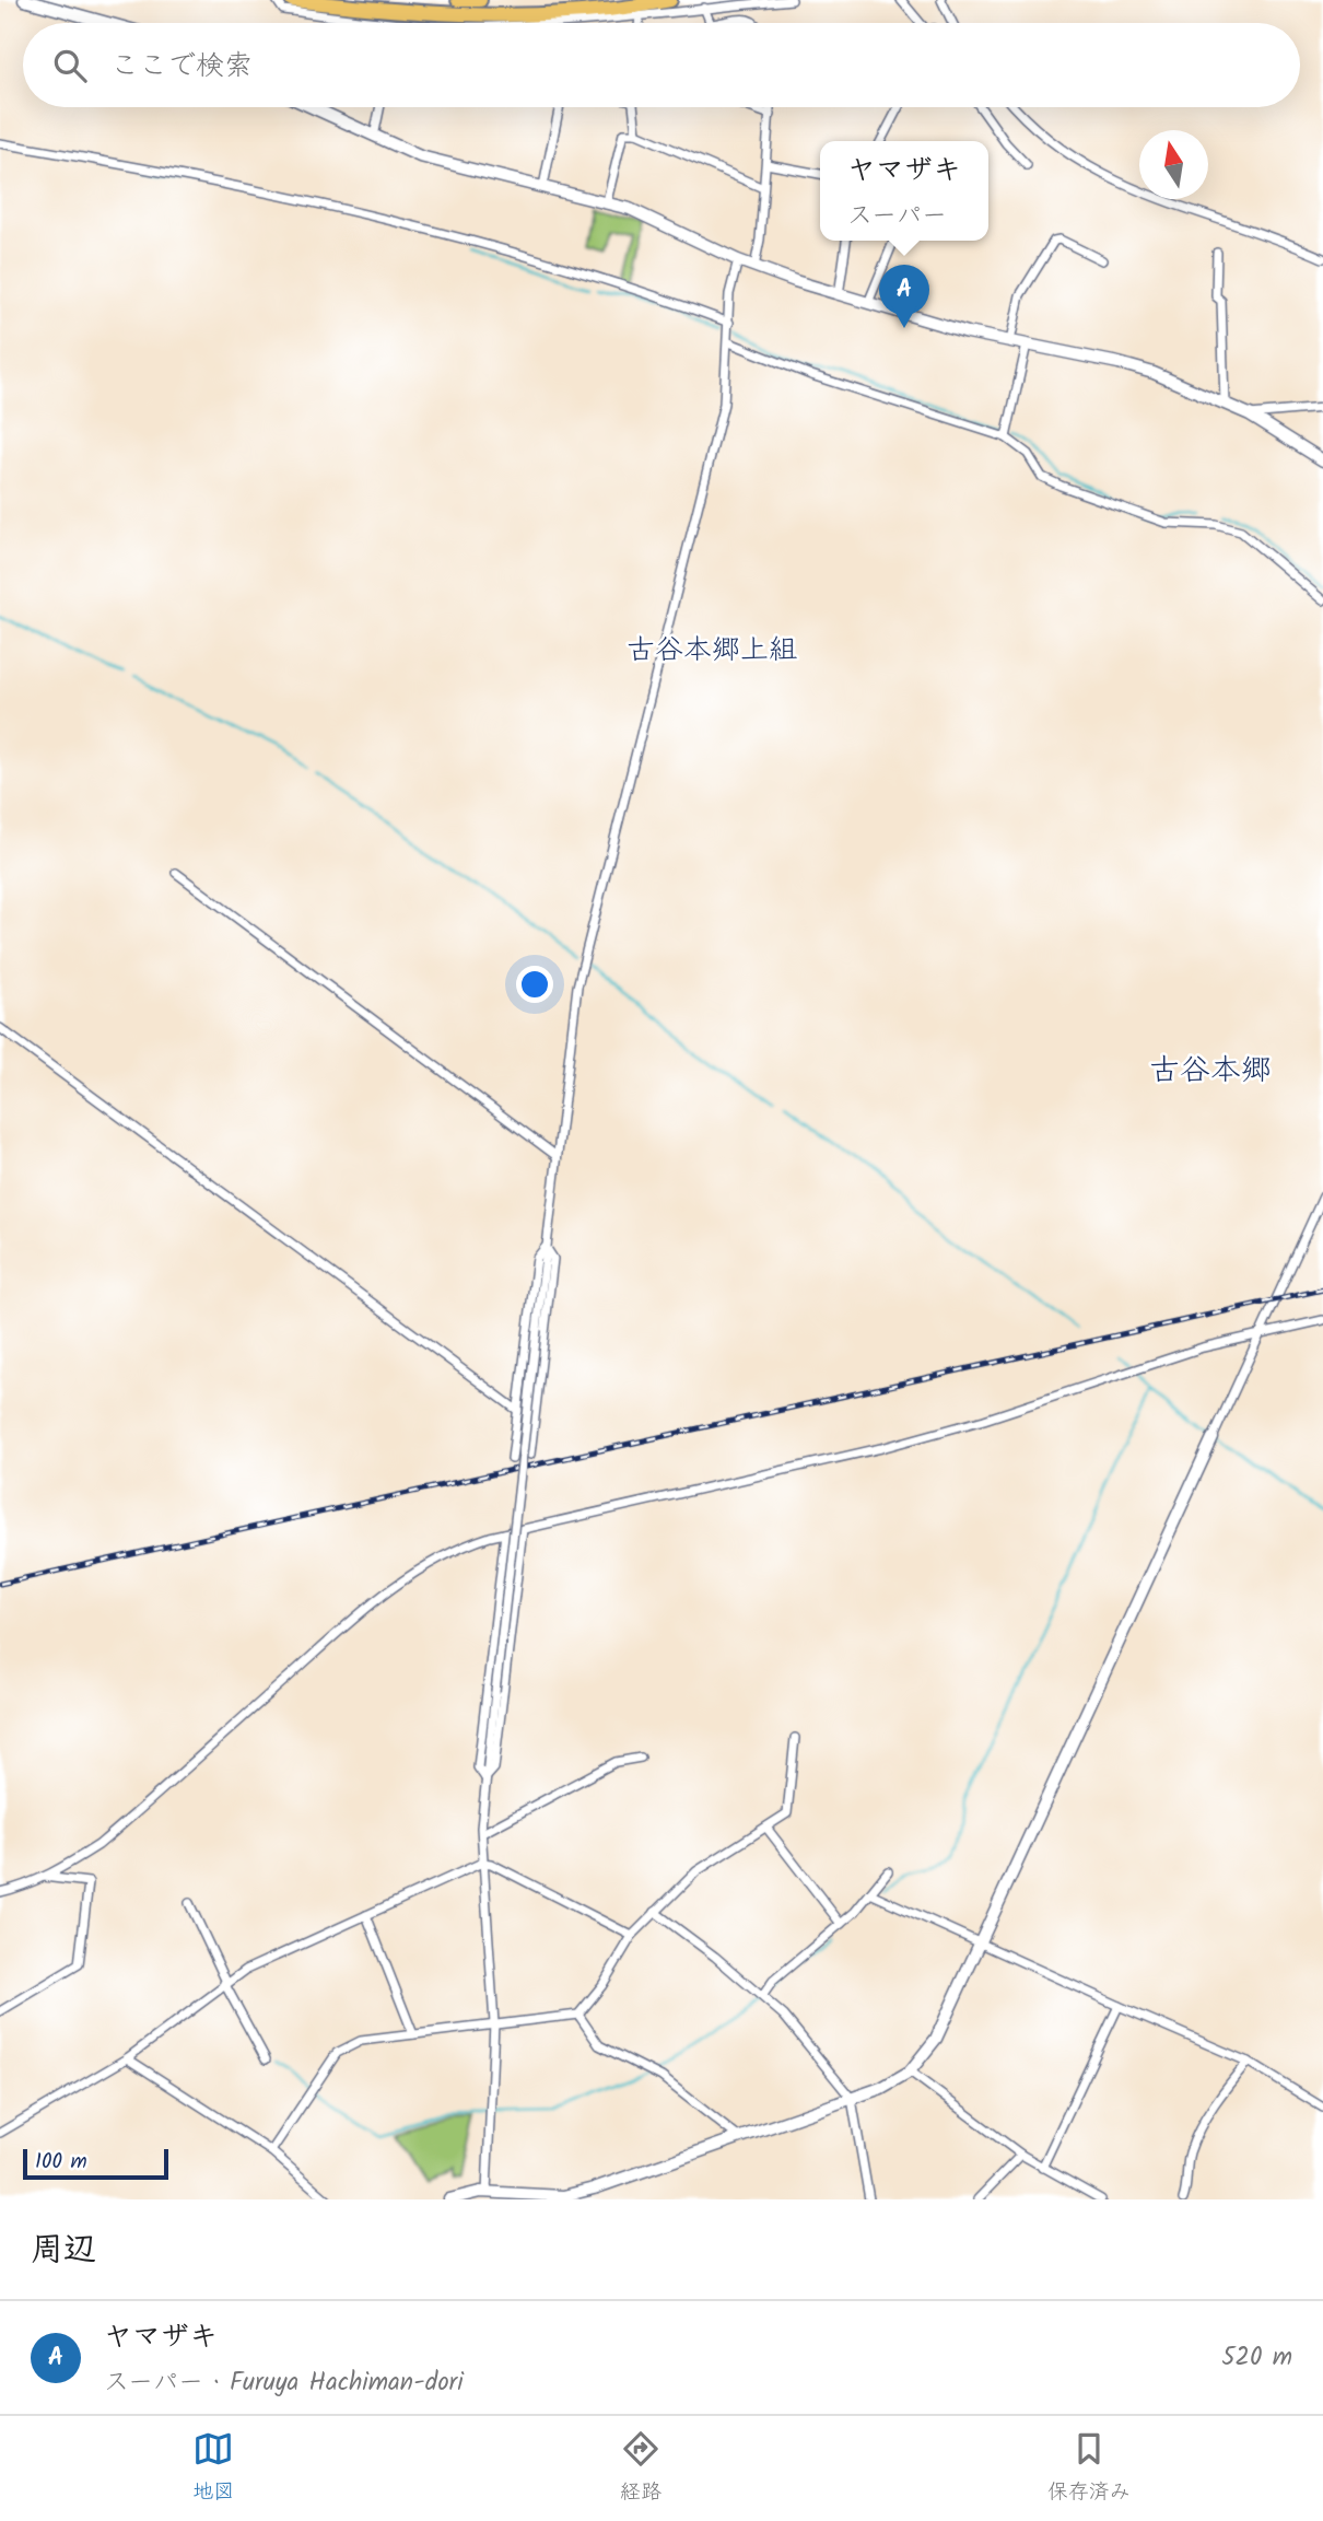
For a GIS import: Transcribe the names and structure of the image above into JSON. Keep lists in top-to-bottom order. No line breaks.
{"districts":["古谷本郷上組","古谷本郷"],"scale_bar":"100 m","north":"top","page":{"search":"ここで検索","popup":["ヤマザキ","スーパー"],"pins":"A","scale":"100 m","heading":"周辺","list":[{"mark":"A","name":"ヤマザキ","note":"スーパー · Furuya Hachiman-dori","value":"520 m"}],"nav":["地図","経路","保存済み"]}}
